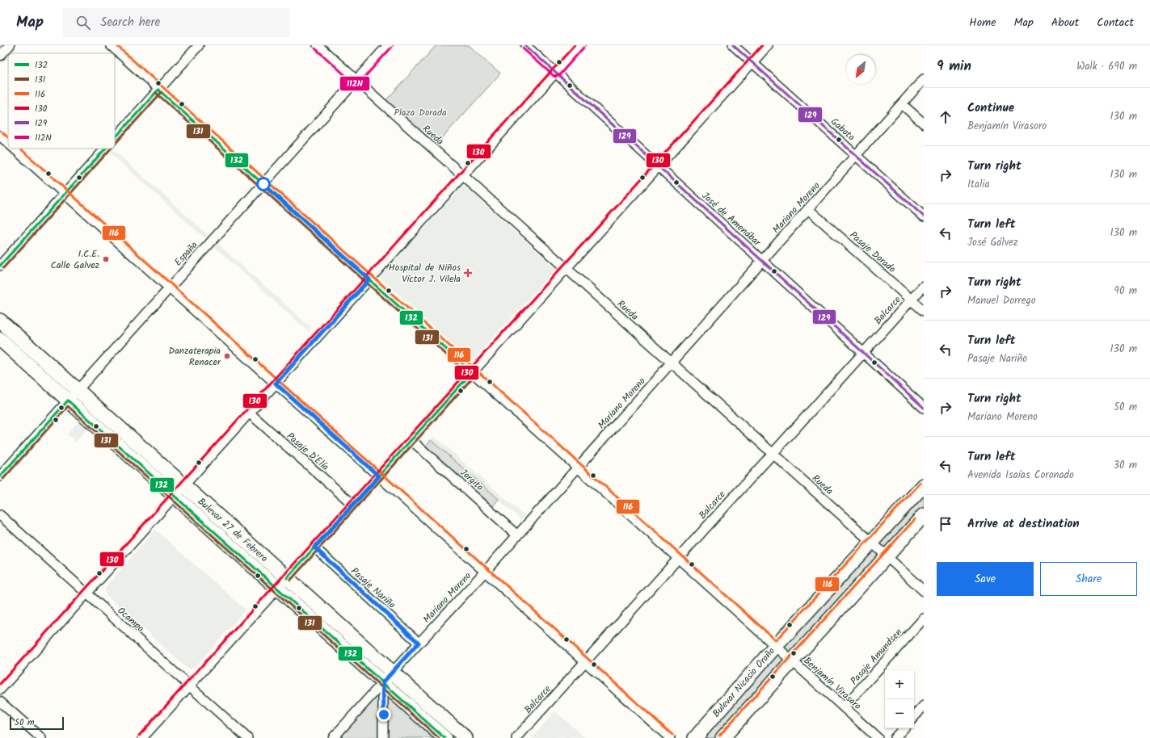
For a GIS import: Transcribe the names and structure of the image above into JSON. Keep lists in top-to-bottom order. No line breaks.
{"streets":{"main road":["Bulevar 27 de Febrero","Bulevar Nicasio Oroño"],"street":["Gaboto","Rueda","Mariano Moreno","José de Amenábar","Pasaje Dorado","España","Balcarce","Pasaje D'Elía","Jorgito","Pasaje Nariño","Ocampo","Pasaje Amundsen","Benjamín Virasoro"]},"crossings":[["Gaboto","Mariano Moreno"],["Rueda","Mariano Moreno"],["Rueda","España"],["Rueda","Balcarce"],["Rueda","Bulevar Nicasio Oroño"],["Mariano Moreno","José de Amenábar"],["Mariano Moreno","Pasaje Dorado"],["Mariano Moreno","Jorgito"],["Mariano Moreno","Bulevar 27 de Febrero"],["Mariano Moreno","Pasaje Nariño"],["Mariano Moreno","Benjamín Virasoro"],["José de Amenábar","Balcarce"],["Pasaje Dorado","Balcarce"],["España","Bulevar 27 de Febrero"],["España","Benjamín Virasoro"],["Balcarce","Benjamín Virasoro"],["Pasaje Amundsen","Benjamín Virasoro"],["Bulevar Nicasio Oroño","Benjamín Virasoro"]],"parks":["Plaza Dorada"],"places":{"other":["I.C.E. Calle Galvez","Danzaterapia Renacer"],"health":["Hospital de Niños Víctor J. Vilela"]},"lines":["transit line 116","transit line 130","transit line 129","transit line 112N","transit line 132","transit line 131"],"legend":["132","131","116","130","129","112N"],"scale_bar":"50 m","north":"bottom left","page":{"header":"Map","search":"Search here","nav":["Home","Map","About","Contact"],"heading":["9 min","Walk · 690 m"],"list":[["Continue","Benjamín Virasoro","130 m"],["Turn right","Italia","130 m"],["Turn left","José Gálvez","130 m"],["Turn right","Manuel Dorrego","90 m"],["Turn left","Pasaje Nariño","130 m"],["Turn right","Mariano Moreno","50 m"],["Turn left","Avenida Isaías Coronado","30 m"],"Arrive at destination"],"buttons":["Save","Share"],"map_buttons":["+","−"],"scale":"50 m"}}
